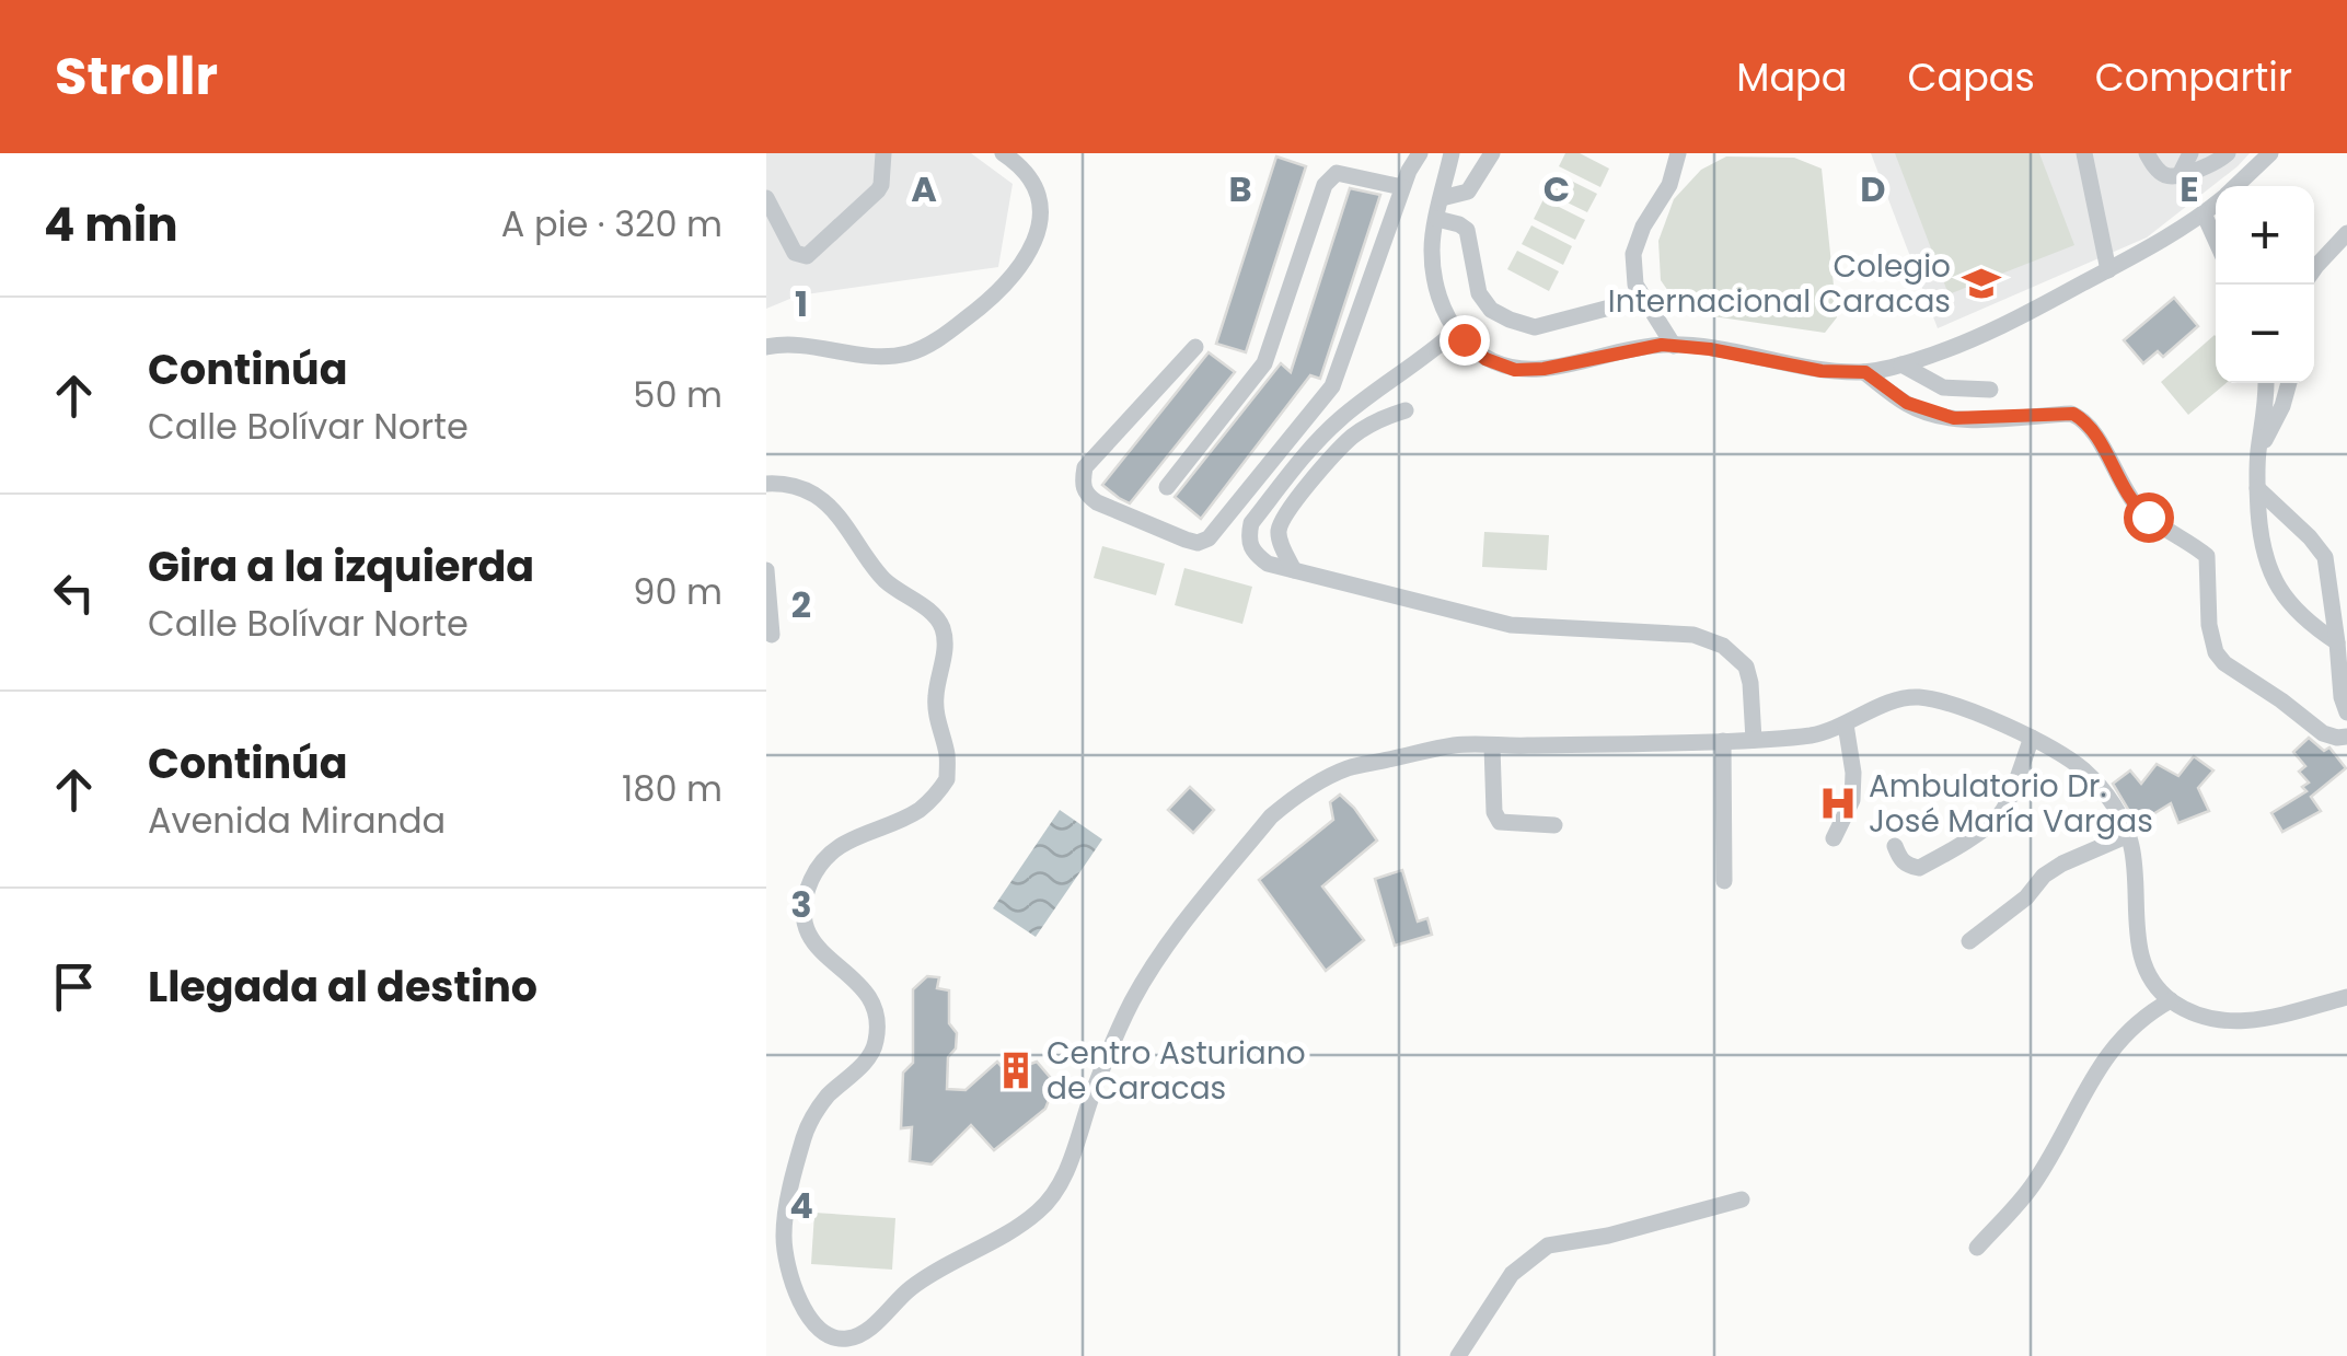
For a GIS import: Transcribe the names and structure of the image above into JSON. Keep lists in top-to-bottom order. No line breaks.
{"places":{"school or university":["Colegio Internacional Caracas"],"hospital":["Ambulatorio Dr. José María Vargas"],"building":["Centro Asturiano de Caracas"]},"page":{"header":"Strollr","nav":["Mapa","Capas","Compartir"],"heading":["4 min","A pie · 320 m"],"map_buttons":["+","−"],"list":[["Continúa","Calle Bolívar Norte","50 m"],["Gira a la izquierda","Calle Bolívar Norte","90 m"],["Continúa","Avenida Miranda","180 m"],"Llegada al destino"]},"grid":{"columns":["A","B","C","D","E"],"rows":["1","2","3","4"]}}
